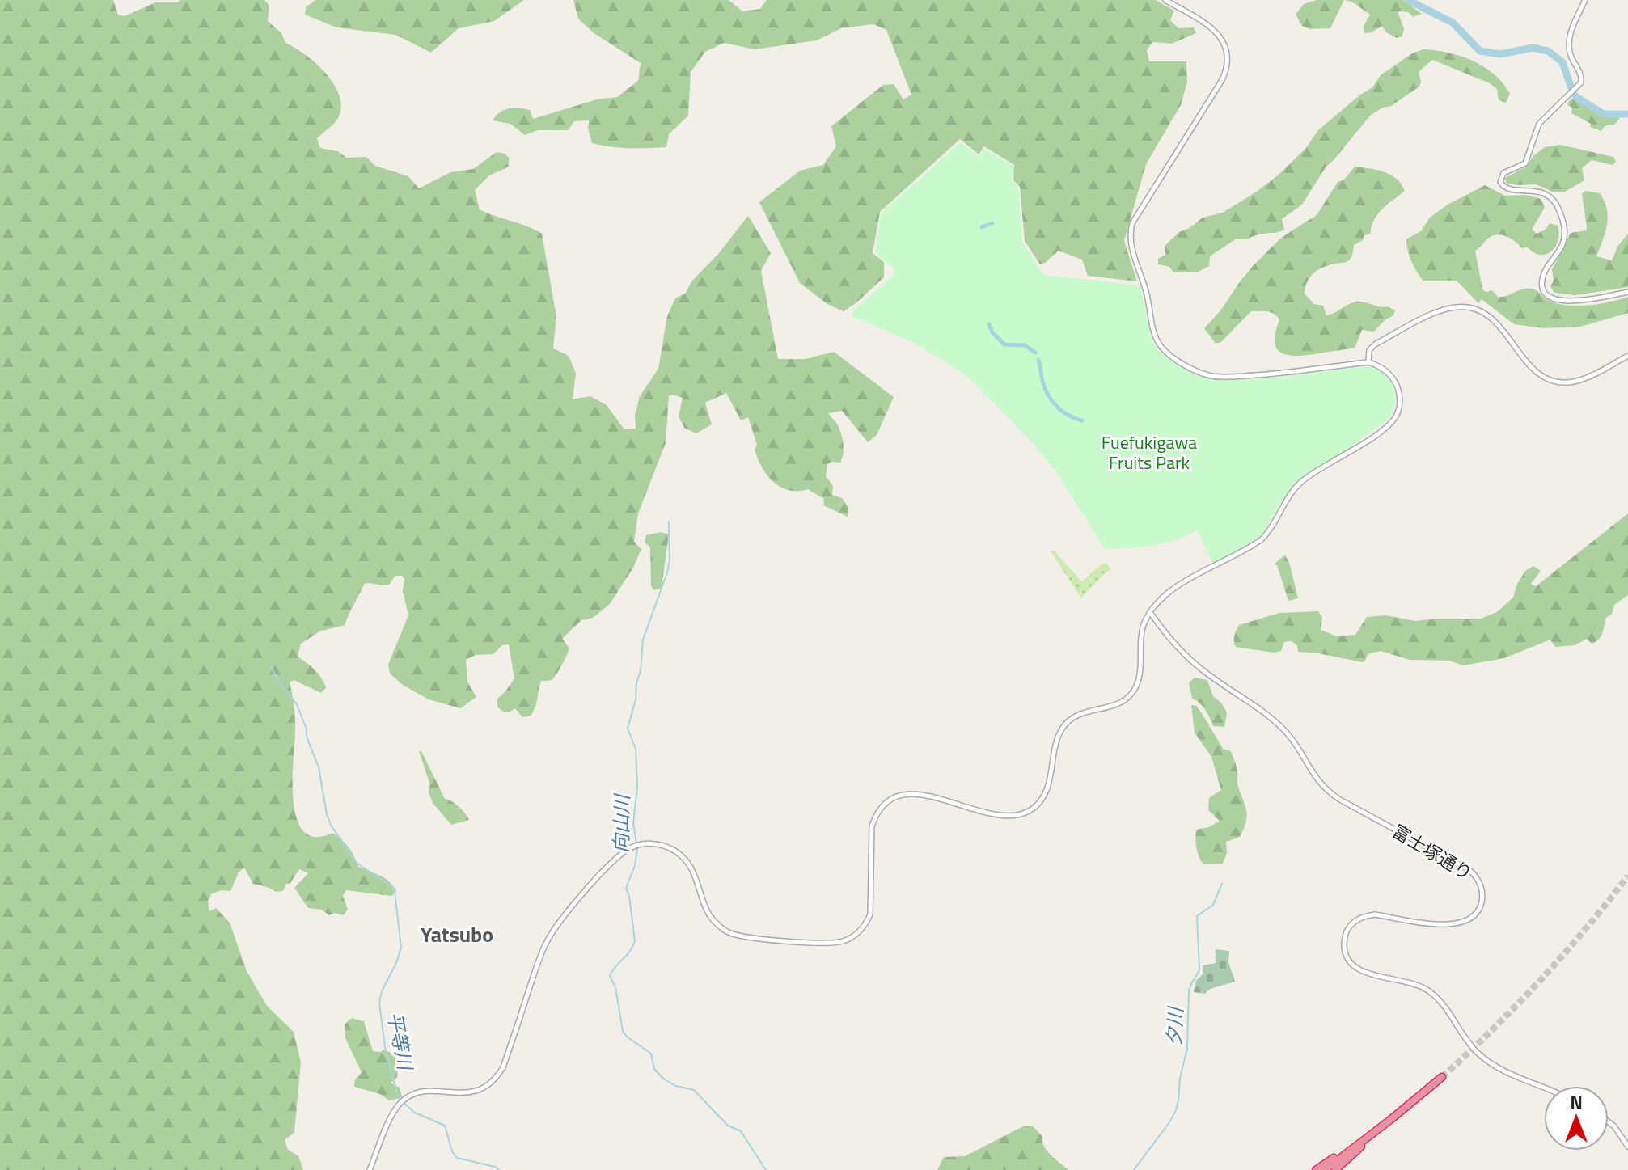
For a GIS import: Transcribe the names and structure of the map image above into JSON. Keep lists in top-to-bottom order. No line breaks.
{"streets":{"street":["富士塚通り"]},"districts":["Yatsubo"],"water":["向山川","夕川","平等川"],"parks":["Fuefukigawa Fruits Park"],"north":"top"}
